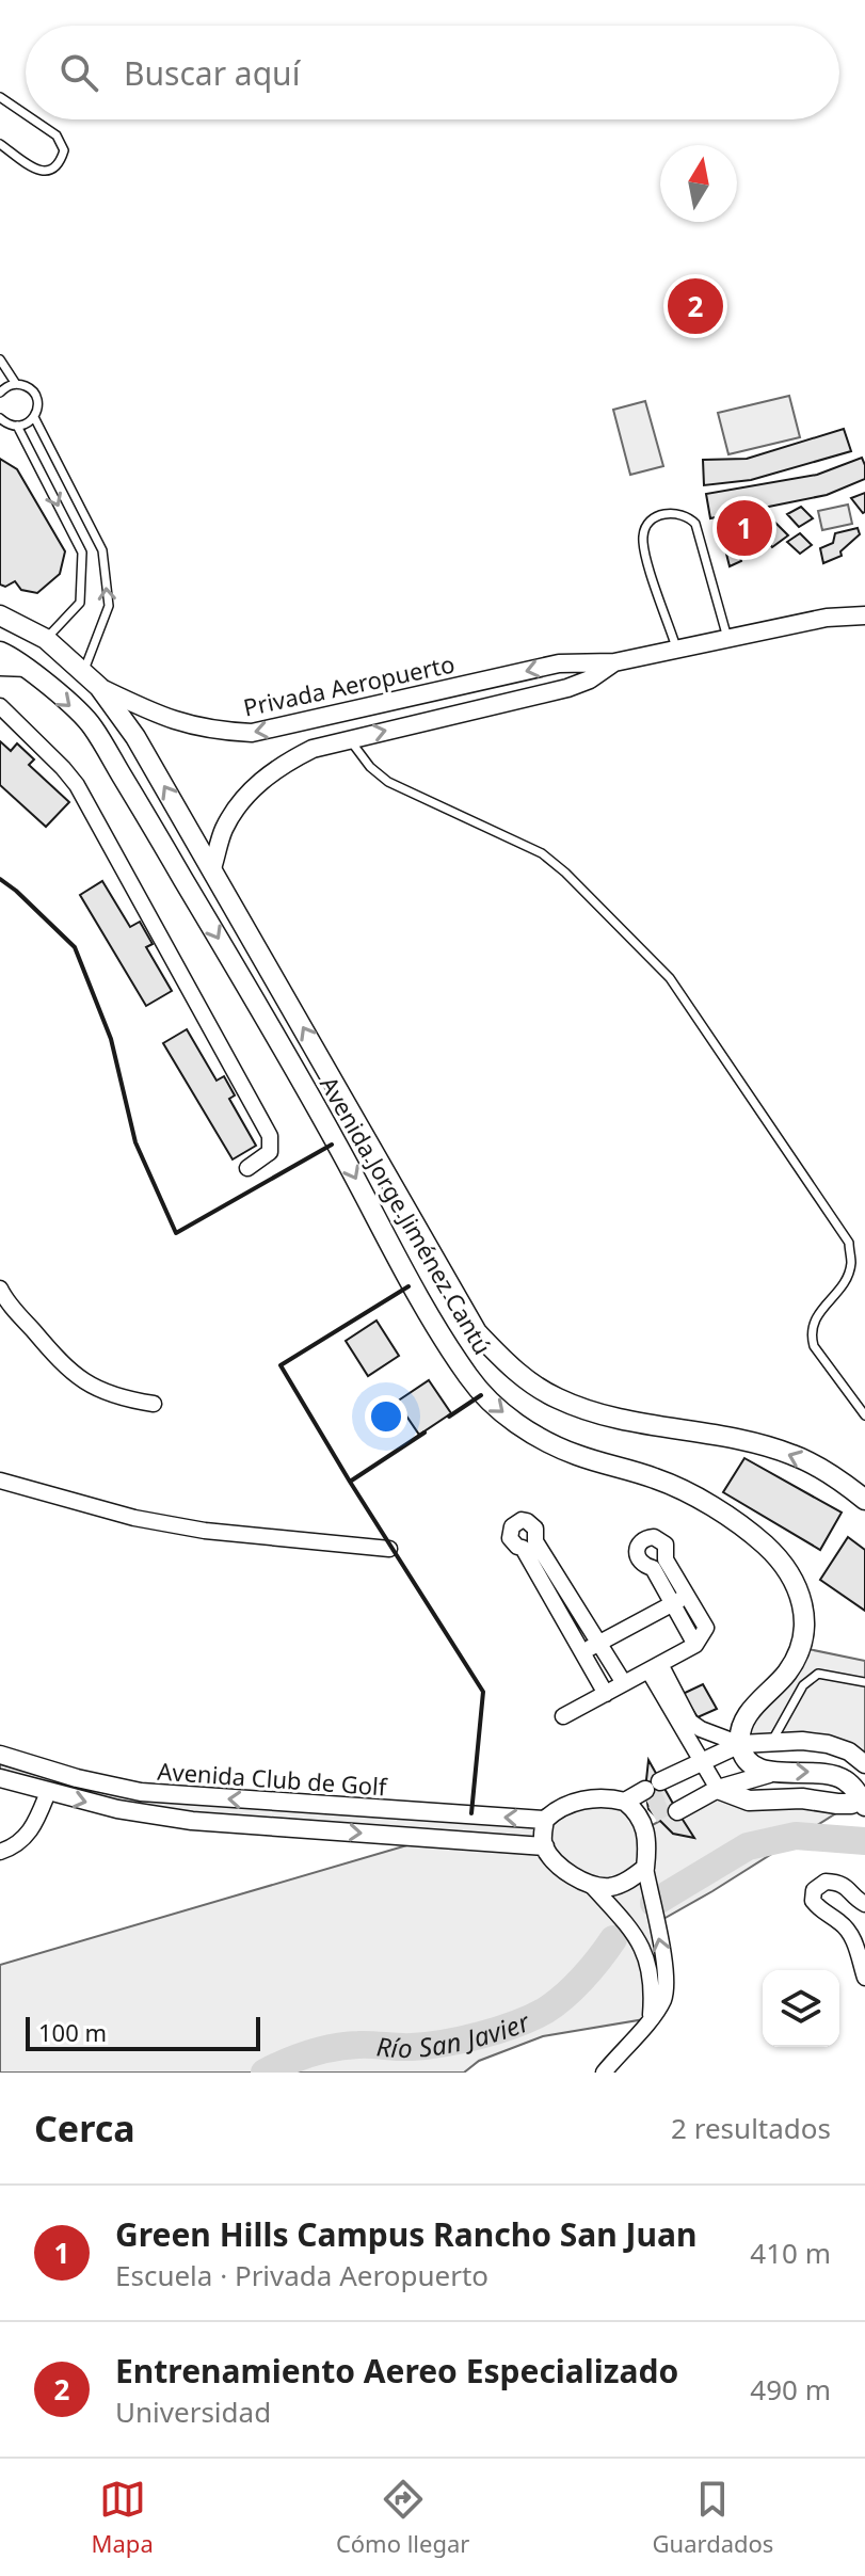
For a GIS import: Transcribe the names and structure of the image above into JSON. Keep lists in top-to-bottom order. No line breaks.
{"streets":{"main road":["Avenida Jorge Jiménez Cantú"],"street":["Privada Aeropuerto","Avenida Club de Golf"]},"crossings":[["Privada Aeropuerto","Avenida Jorge Jiménez Cantú"]],"water":["Río San Javier"],"scale_bar":"100 m","north":"top","page":{"search":"Buscar aquí","pins":["2","1"],"scale":"100 m","heading":["Cerca","2 resultados"],"list":[{"mark":"1","name":"Green Hills Campus Rancho San Juan","note":"Escuela · Privada Aeropuerto","value":"410 m"},{"mark":"2","name":"Entrenamiento Aereo Especializado","note":"Universidad","value":"490 m"}],"nav":["Mapa","Cómo llegar","Guardados"]}}
